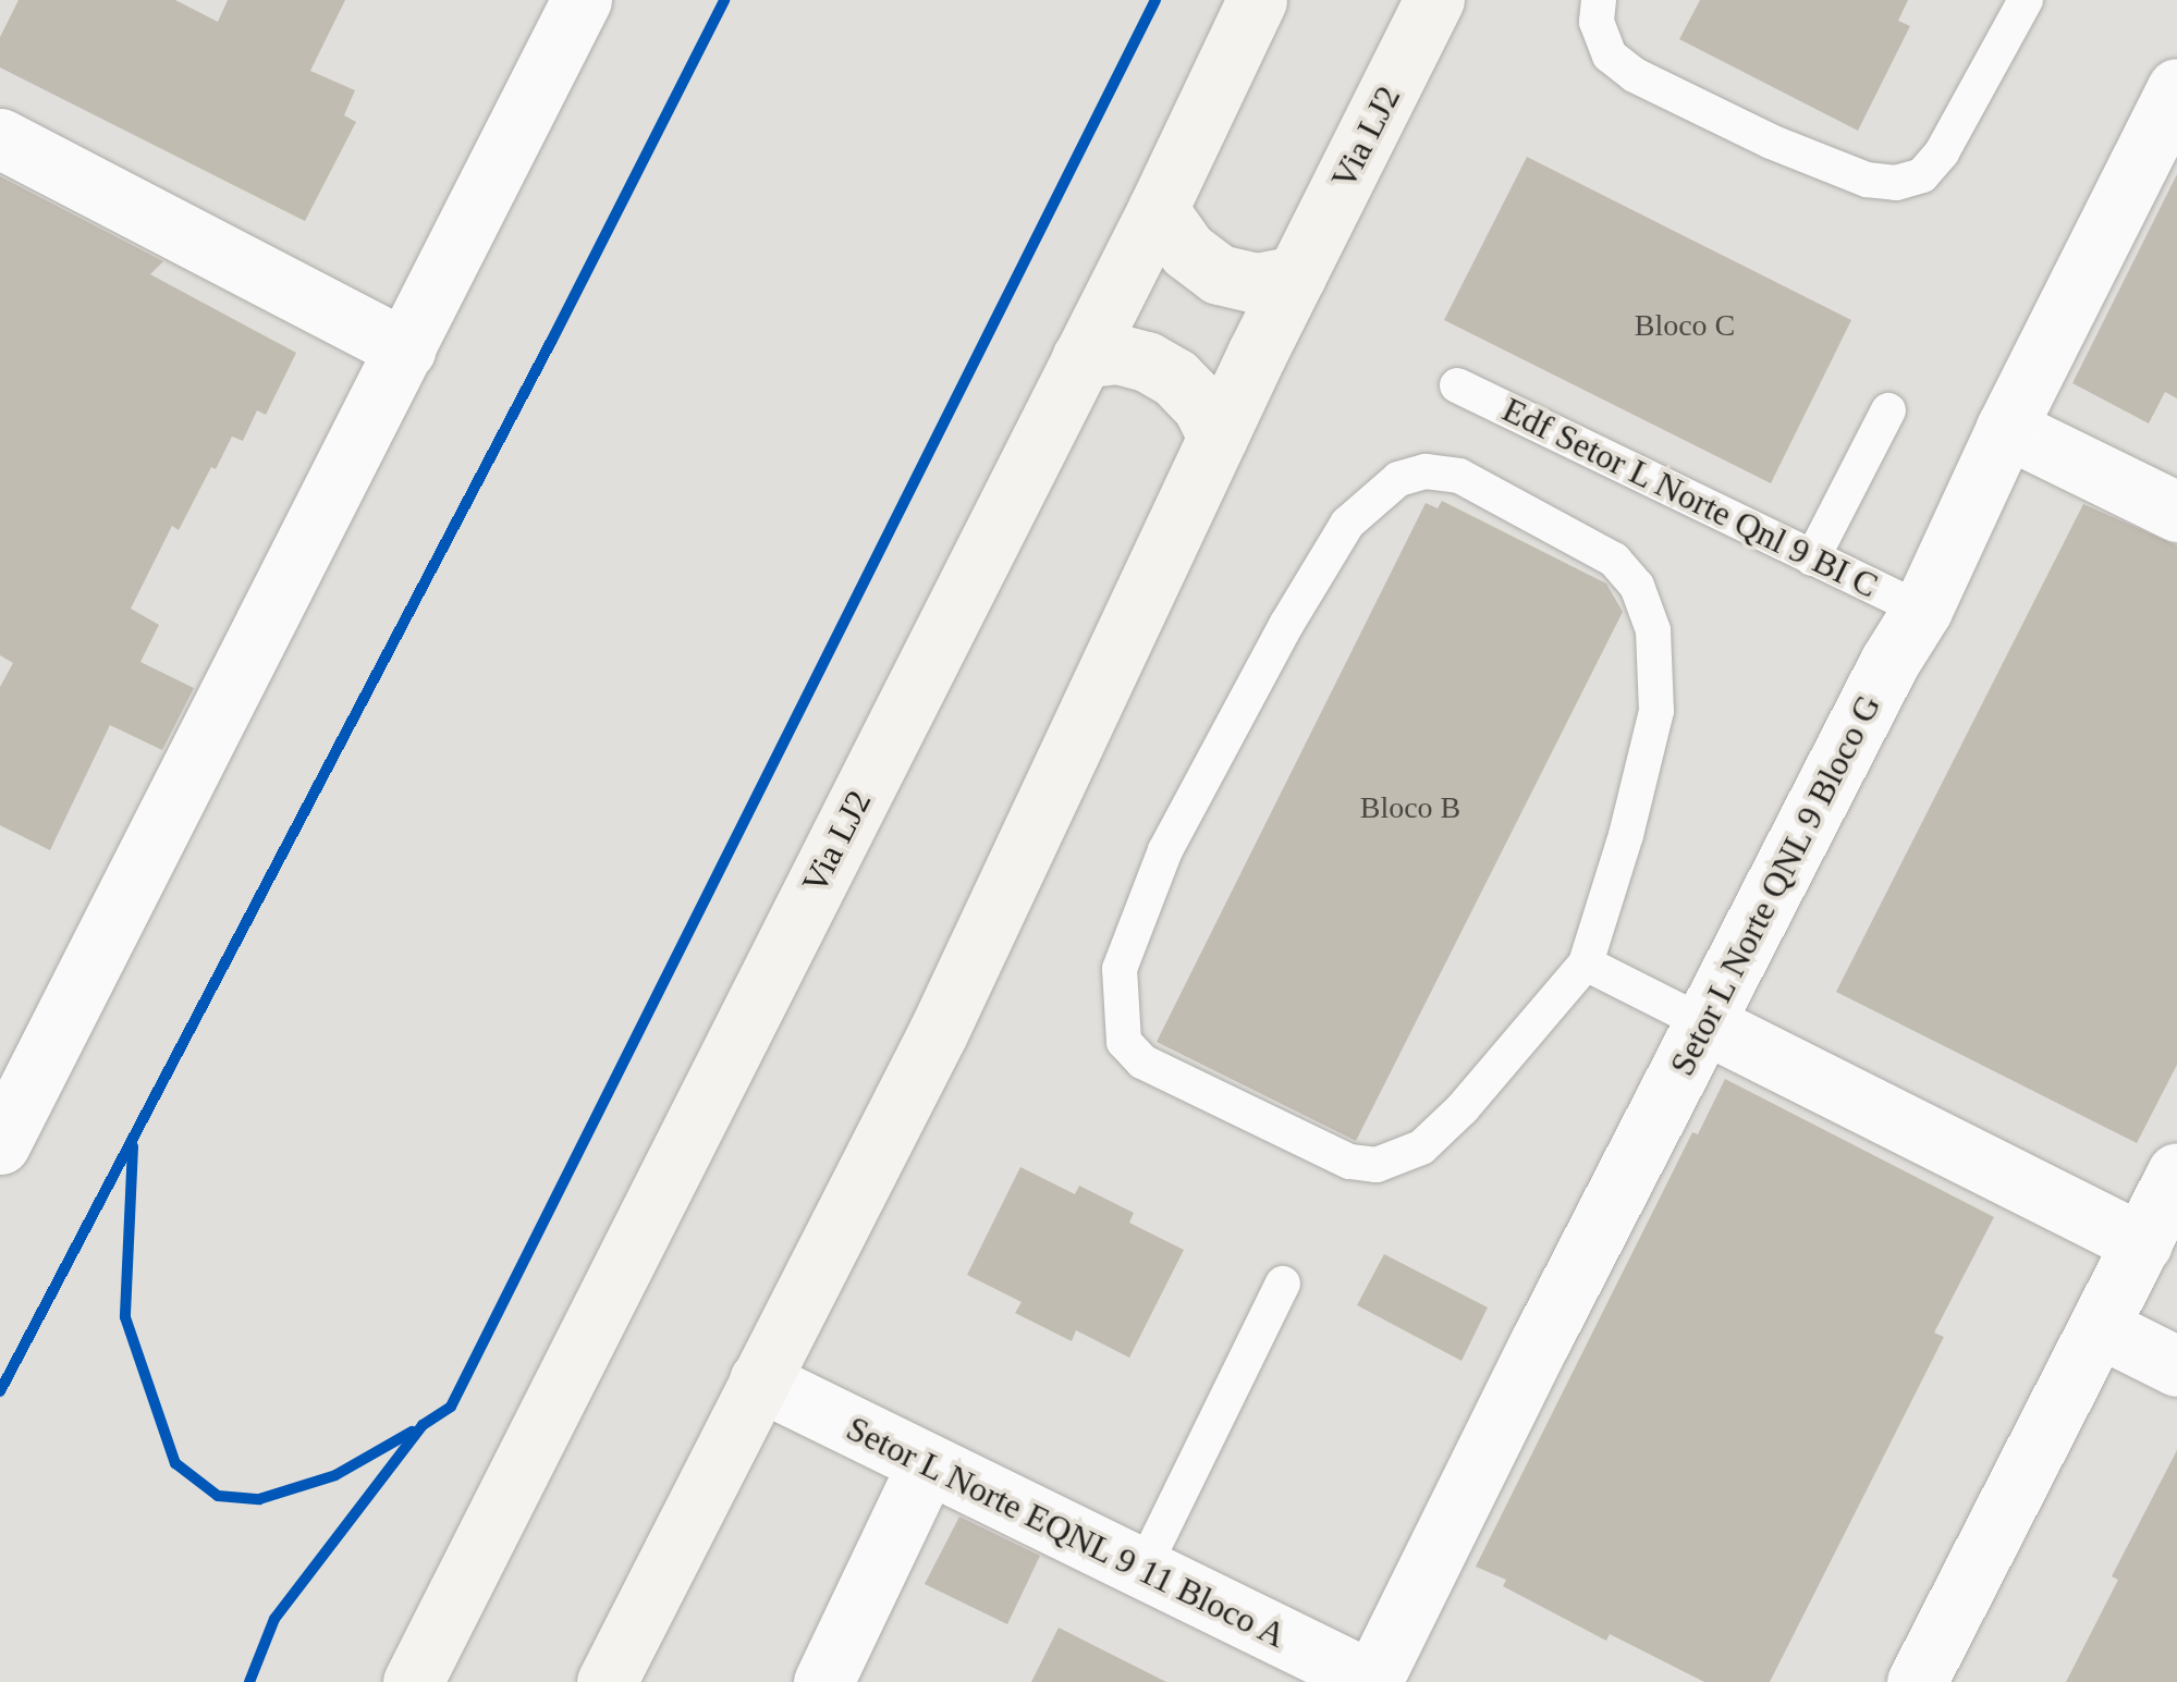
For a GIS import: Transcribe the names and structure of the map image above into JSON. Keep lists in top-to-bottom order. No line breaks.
{"streets":{"main road":["Via LJ2"],"street":["Setor L Norte QNL 9 Bloco G","Setor L Norte EQNL 9 11 Bloco A"],"lane":["Edf Setor L Norte Qnl 9 BI C"]},"crossings":[["Via LJ2","Setor L Norte EQNL 9 11 Bloco A"],["Edf Setor L Norte Qnl 9 BI C","Setor L Norte QNL 9 Bloco G"],["Setor L Norte QNL 9 Bloco G","Setor L Norte EQNL 9 11 Bloco A"]],"house_numbers":["Bloco C","Bloco B"]}
